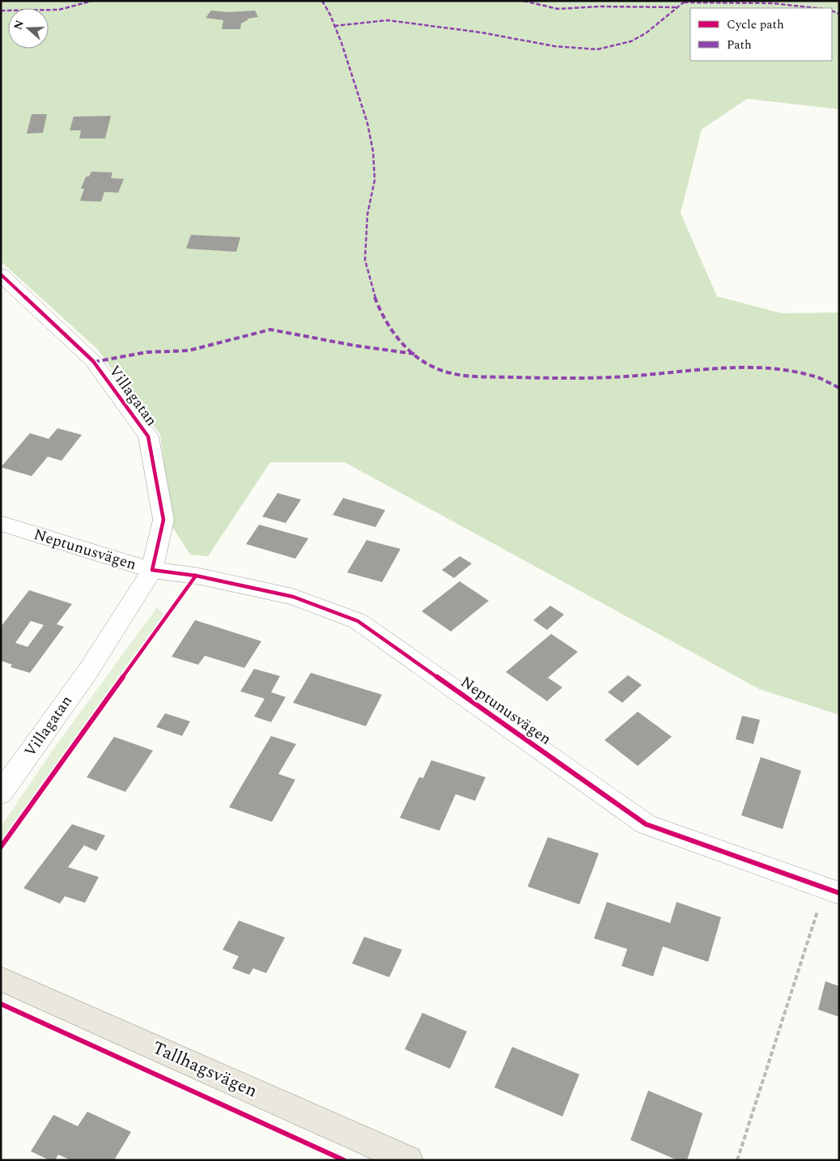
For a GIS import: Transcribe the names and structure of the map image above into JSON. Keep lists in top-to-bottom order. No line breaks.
{"streets":{"main road":["Tallhagsvägen"],"street":["Villagatan","Neptunusvägen"]},"crossings":[["Villagatan","Neptunusvägen"]],"legend":["Cycle path","Path"],"north":"left"}
